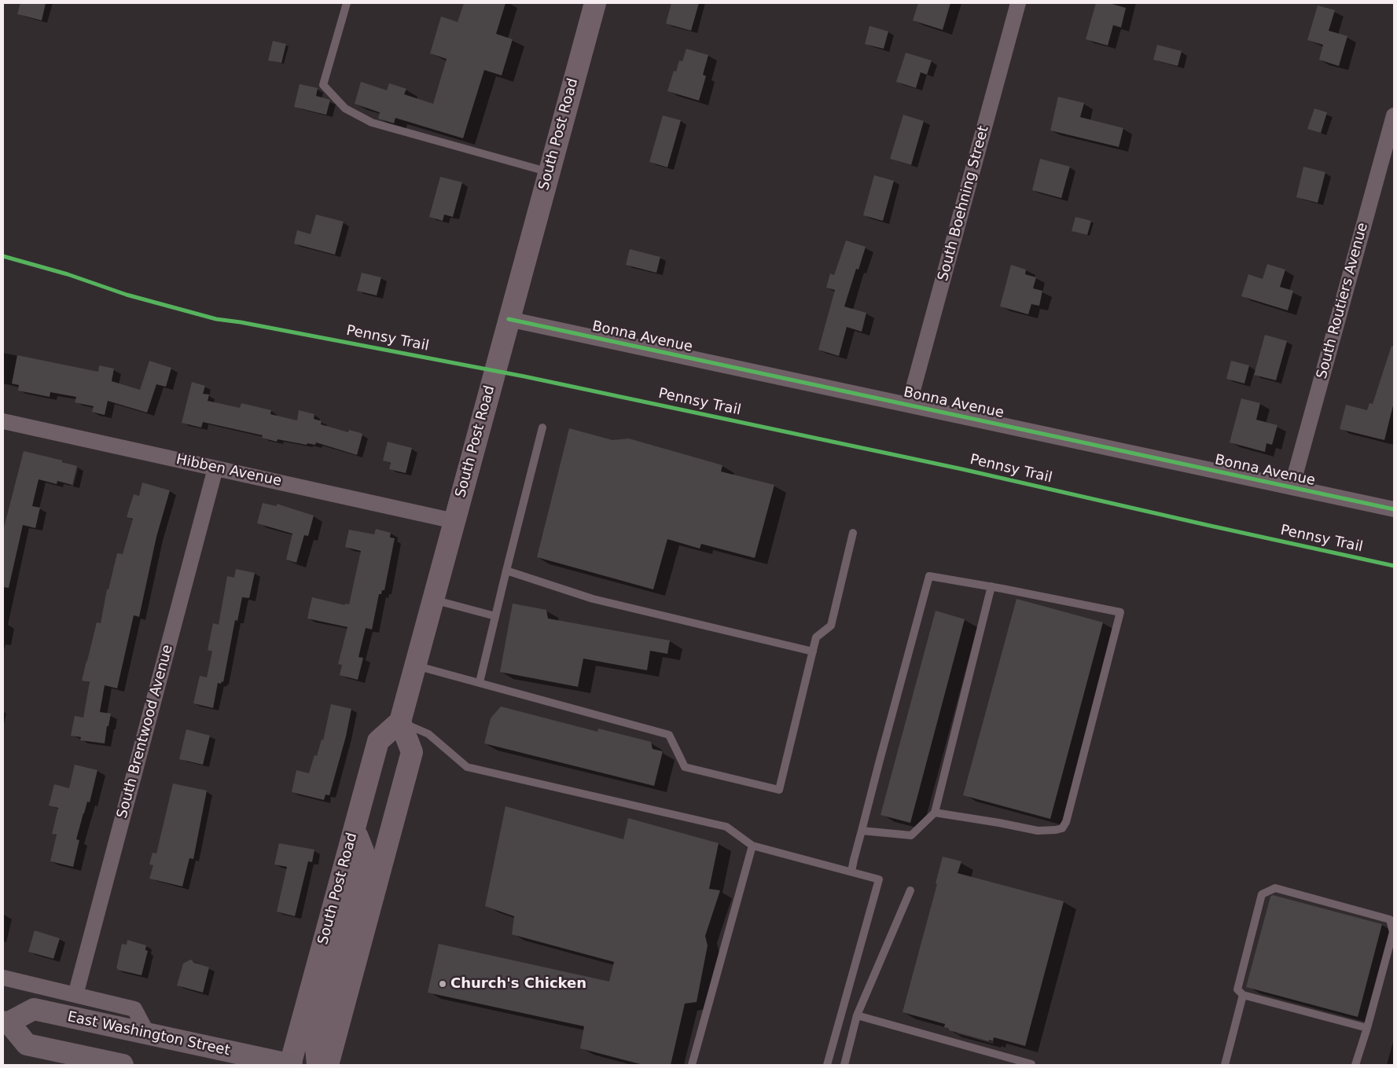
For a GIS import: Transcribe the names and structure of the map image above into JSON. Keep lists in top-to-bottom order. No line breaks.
{"streets":{"main road":["South Post Road","East Washington Street"],"street":["South Boehning Street","South Routiers Avenue","Bonna Avenue","Hibben Avenue","South Brentwood Avenue"],"cycle path":["Pennsy Trail"]},"crossings":[["South Post Road","Bonna Avenue"],["South Post Road","Hibben Avenue"],["South Post Road","East Washington Street"],["South Boehning Street","Bonna Avenue"],["South Routiers Avenue","Bonna Avenue"],["Hibben Avenue","South Brentwood Avenue"]],"places":["Church's Chicken"]}
